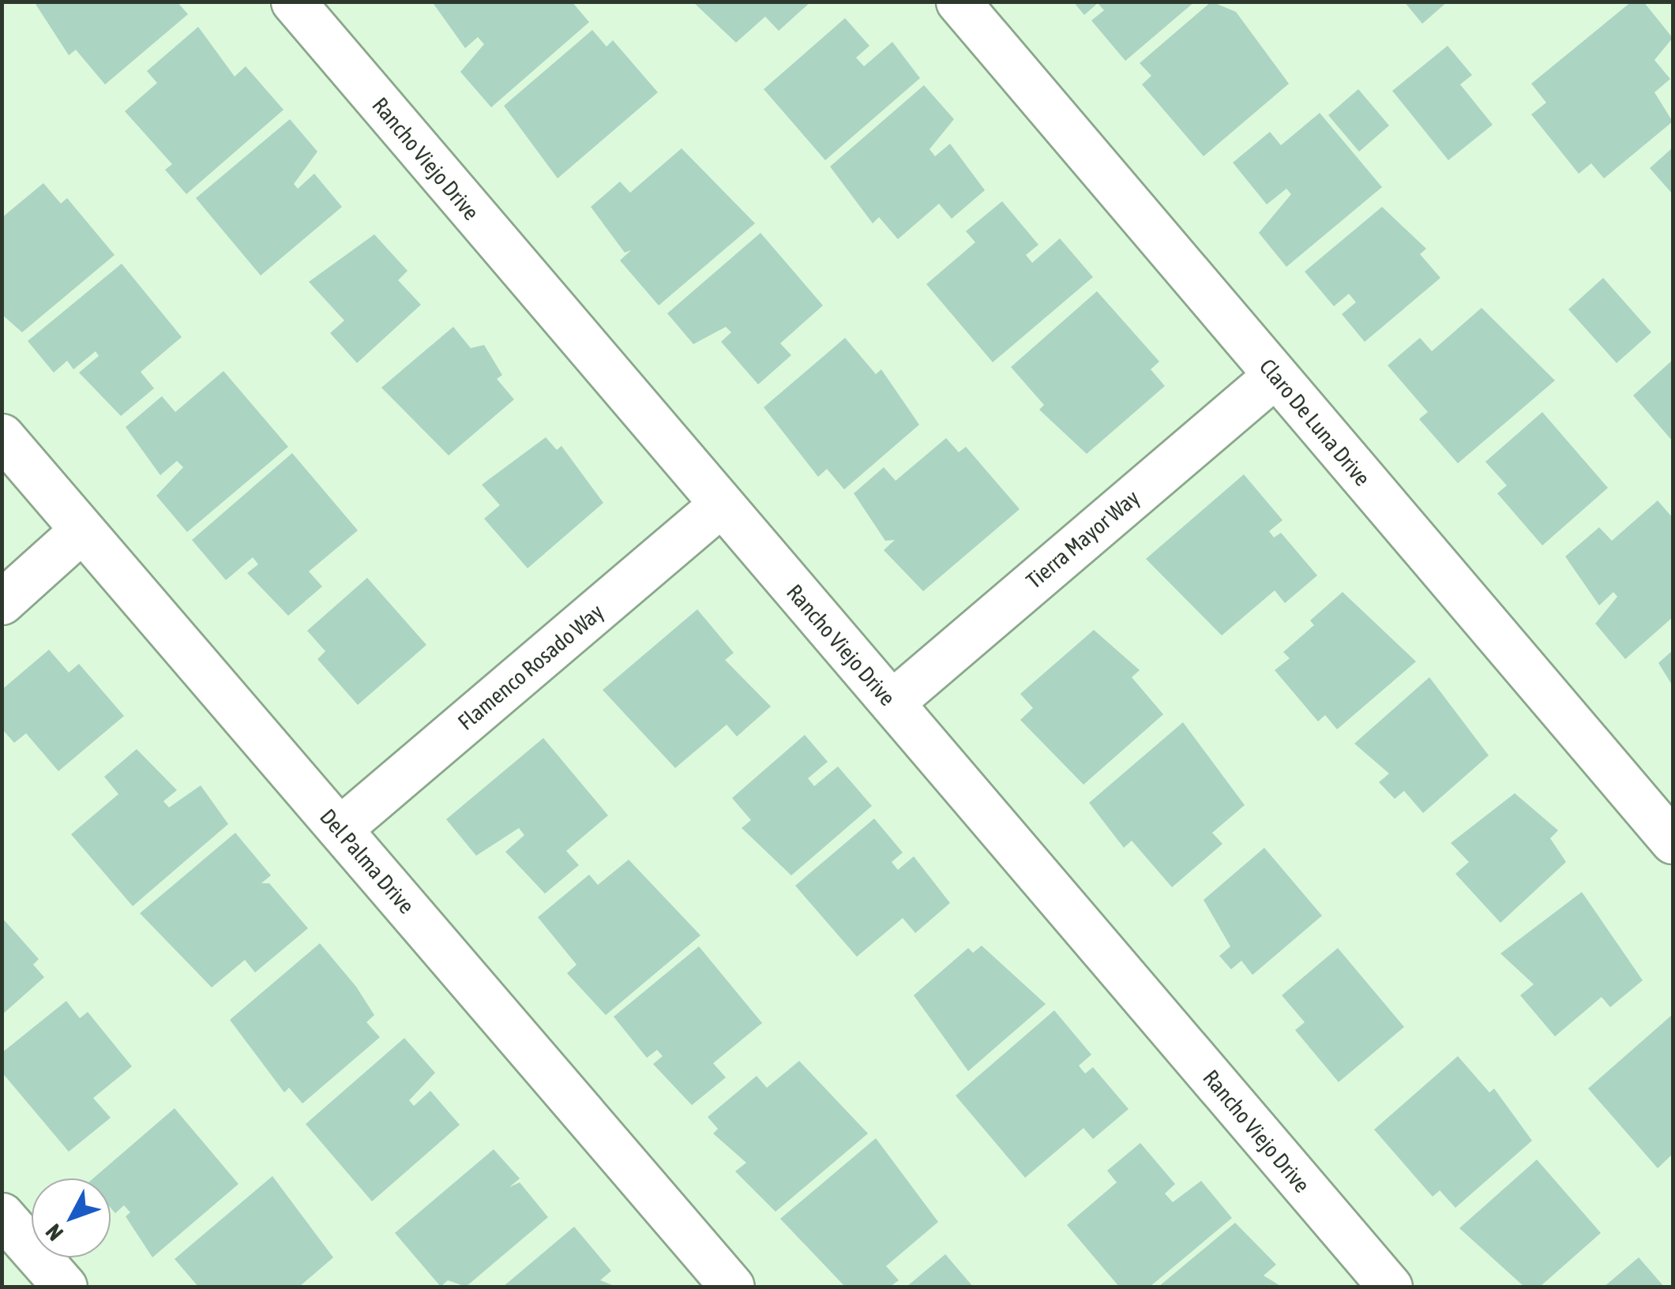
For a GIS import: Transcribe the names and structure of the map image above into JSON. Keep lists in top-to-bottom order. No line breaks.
{"streets":{"street":["Rancho Viejo Drive","Claro De Luna Drive","Tierra Mayor Way","Flamenco Rosado Way","Del Palma Drive"]},"crossings":[["Rancho Viejo Drive","Tierra Mayor Way"],["Rancho Viejo Drive","Flamenco Rosado Way"],["Claro De Luna Drive","Tierra Mayor Way"],["Flamenco Rosado Way","Del Palma Drive"]],"north":"bottom left"}
